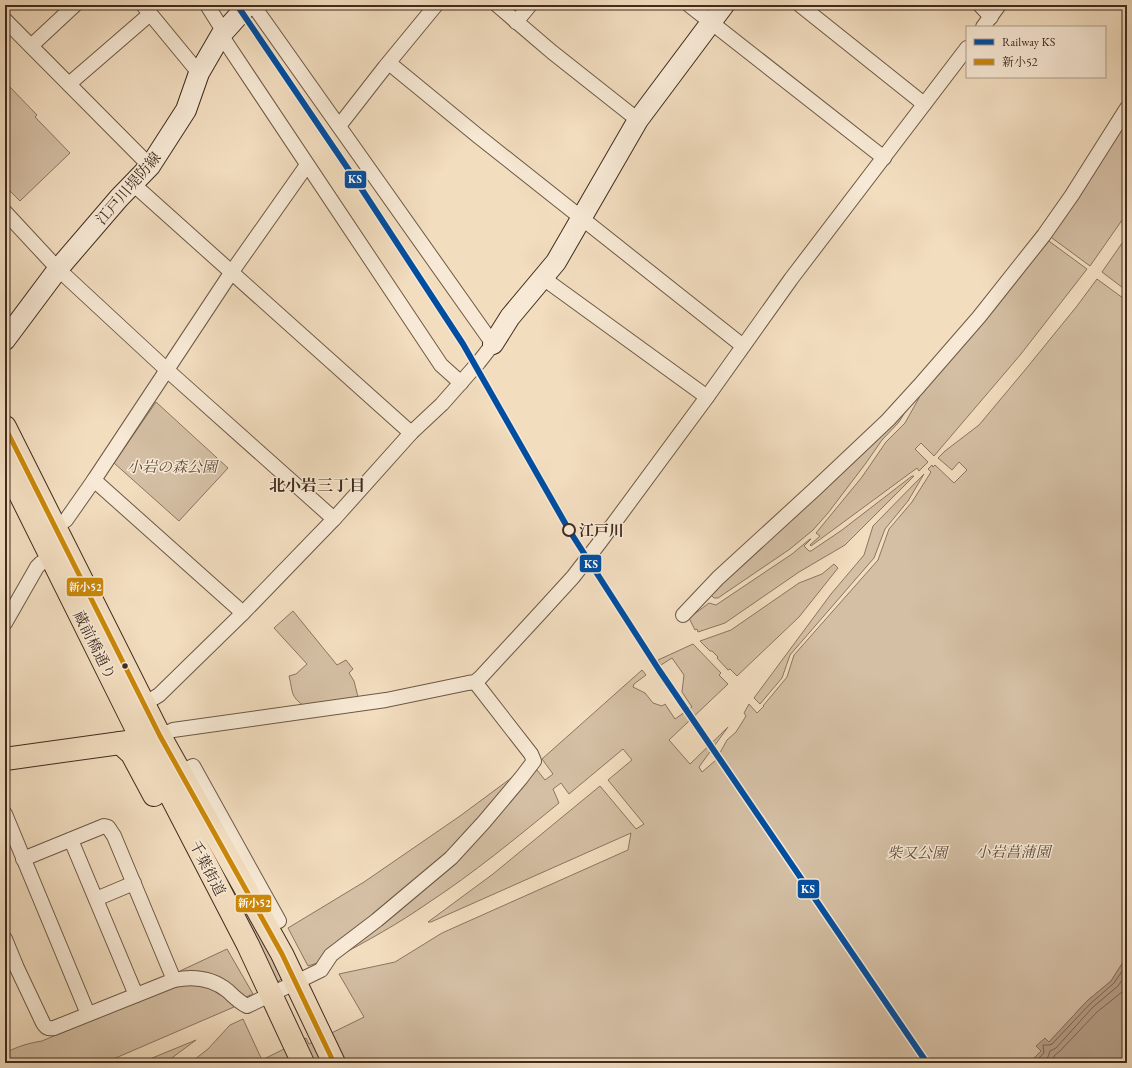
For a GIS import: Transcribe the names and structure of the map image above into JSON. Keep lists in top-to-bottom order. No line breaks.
{"streets":{"main road":["江戸川堤防線","蔵前橋通り","千葉街道"]},"crossings":[["蔵前橋通り","千葉街道"]],"districts":["北小岩三丁目"],"parks":["小岩の森公園","小岩菖蒲園","柴又公園"],"places":["江戸川"],"lines":["rail line KS","transit line 新小52"],"legend":["Railway KS","新小52"]}
